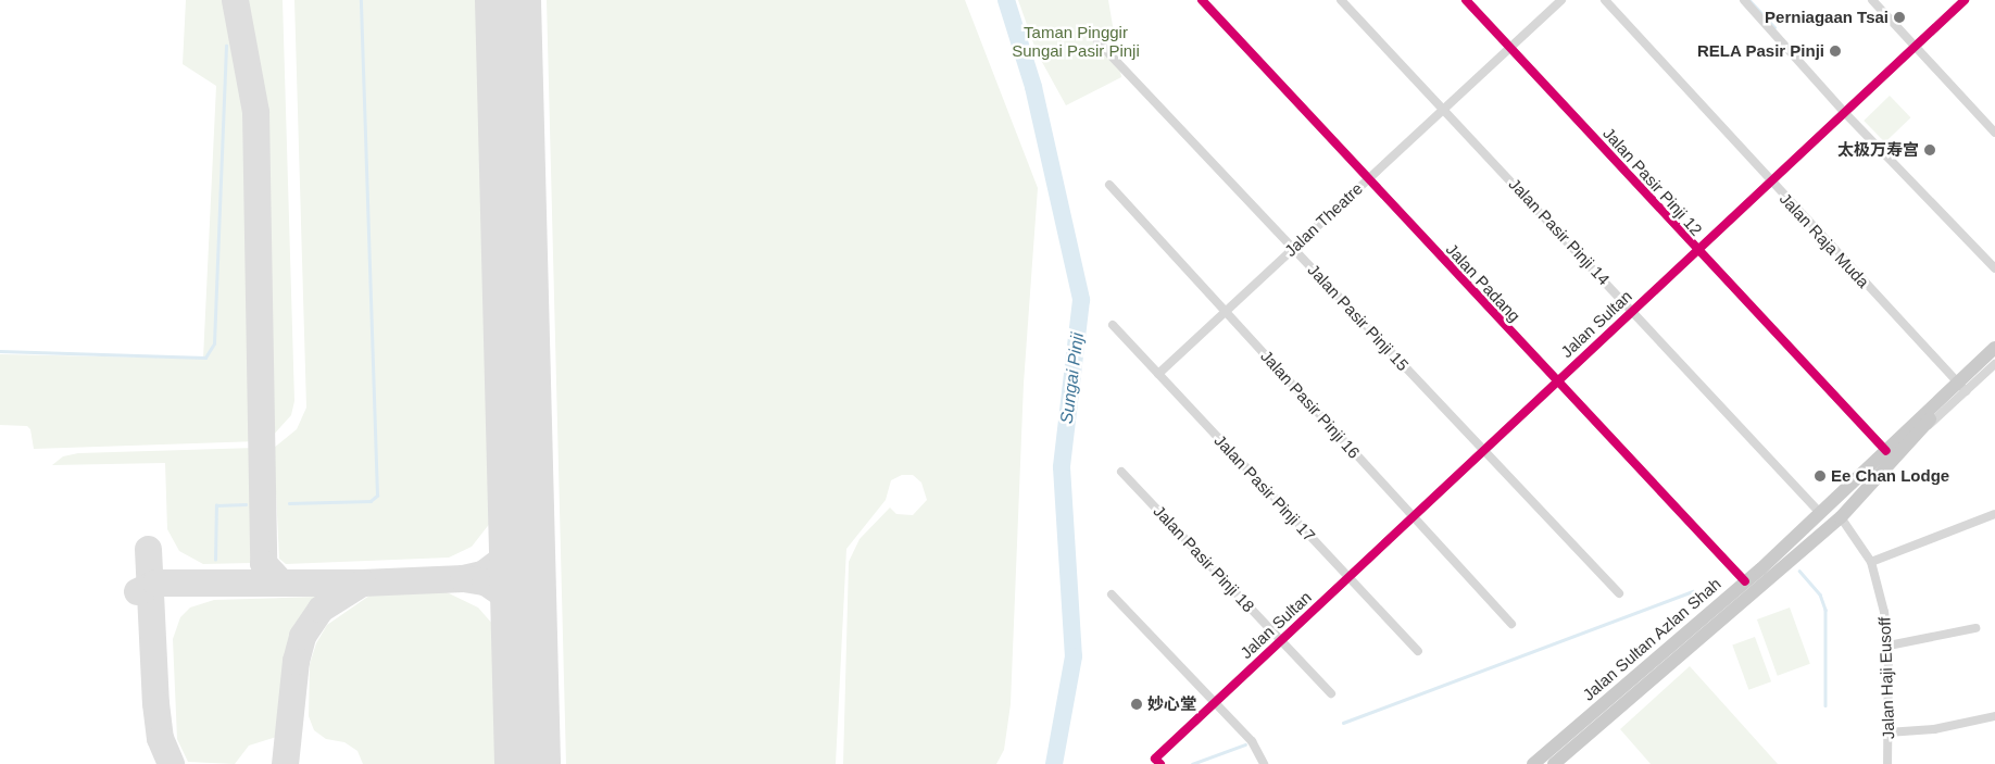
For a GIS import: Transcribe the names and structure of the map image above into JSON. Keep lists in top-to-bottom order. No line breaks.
{"streets":{"main road":["Jalan Sultan Azlan Shah"],"street":["Jalan Pasir Pinji 12","Jalan Theatre","Jalan Pasir Pinji 14","Jalan Raja Muda","Jalan Padang","Jalan Pasir Pinji 15","Jalan Sultan","Jalan Pasir Pinji 16","Jalan Pasir Pinji 17","Jalan Pasir Pinji 18","Jalan Haji Eusoff"]},"crossings":[["Jalan Pasir Pinji 12","Jalan Theatre"],["Jalan Pasir Pinji 12","Jalan Sultan"],["Jalan Pasir Pinji 12","Jalan Sultan Azlan Shah"],["Jalan Theatre","Jalan Pasir Pinji 14"],["Jalan Theatre","Jalan Padang"],["Jalan Theatre","Jalan Pasir Pinji 15"],["Jalan Theatre","Jalan Pasir Pinji 16"],["Jalan Theatre","Jalan Pasir Pinji 17"],["Jalan Pasir Pinji 14","Jalan Sultan"],["Jalan Pasir Pinji 14","Jalan Sultan Azlan Shah"],["Jalan Raja Muda","Jalan Sultan"],["Jalan Raja Muda","Jalan Sultan Azlan Shah"],["Jalan Padang","Jalan Sultan"],["Jalan Padang","Jalan Sultan Azlan Shah"],["Jalan Pasir Pinji 15","Jalan Sultan"],["Jalan Sultan","Jalan Pasir Pinji 16"],["Jalan Sultan","Jalan Pasir Pinji 17"],["Jalan Sultan","Jalan Pasir Pinji 18"],["Jalan Sultan Azlan Shah","Jalan Haji Eusoff"]],"water":["Sungai Pinji"],"parks":["Taman Pinggir Sungai Pasir Pinji"],"places":["Perniagaan Tsai","RELA Pasir Pinji","太极万寿宫","Ee Chan Lodge","妙心堂"]}
